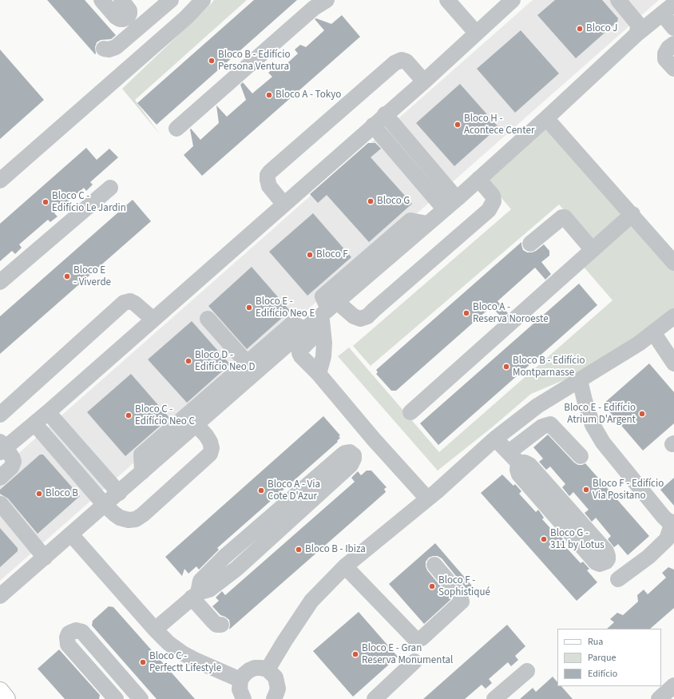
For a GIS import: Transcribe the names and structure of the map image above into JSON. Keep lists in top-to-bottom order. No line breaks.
{"places":["Bloco J","Bloco B - Edifício Persona Ventura","Bloco A - Tokyo","Bloco H - Acontece Center","Bloco G","Bloco C - Edifício Le Jardin","Bloco F","Bloco E - Viverde","Bloco E - Edifício Neo E","Bloco A - Reserva Noroeste","Bloco D - Edifício Neo D","Bloco B - Edifício Montparnasse","Bloco E - Edifício Atrium D'Argent","Bloco C - Edifício Neo C","Bloco F - Edifício Via Positano","Bloco A - Via Cote D'Azur","Bloco B","Bloco G - 311 by Lotus","Bloco B - Ibiza","Bloco F - Sophistiqué","Bloco E - Gran Reserva Monumental","Bloco C - Perfectt Lifestyle"],"legend":["Rua","Parque","Edifício"]}
